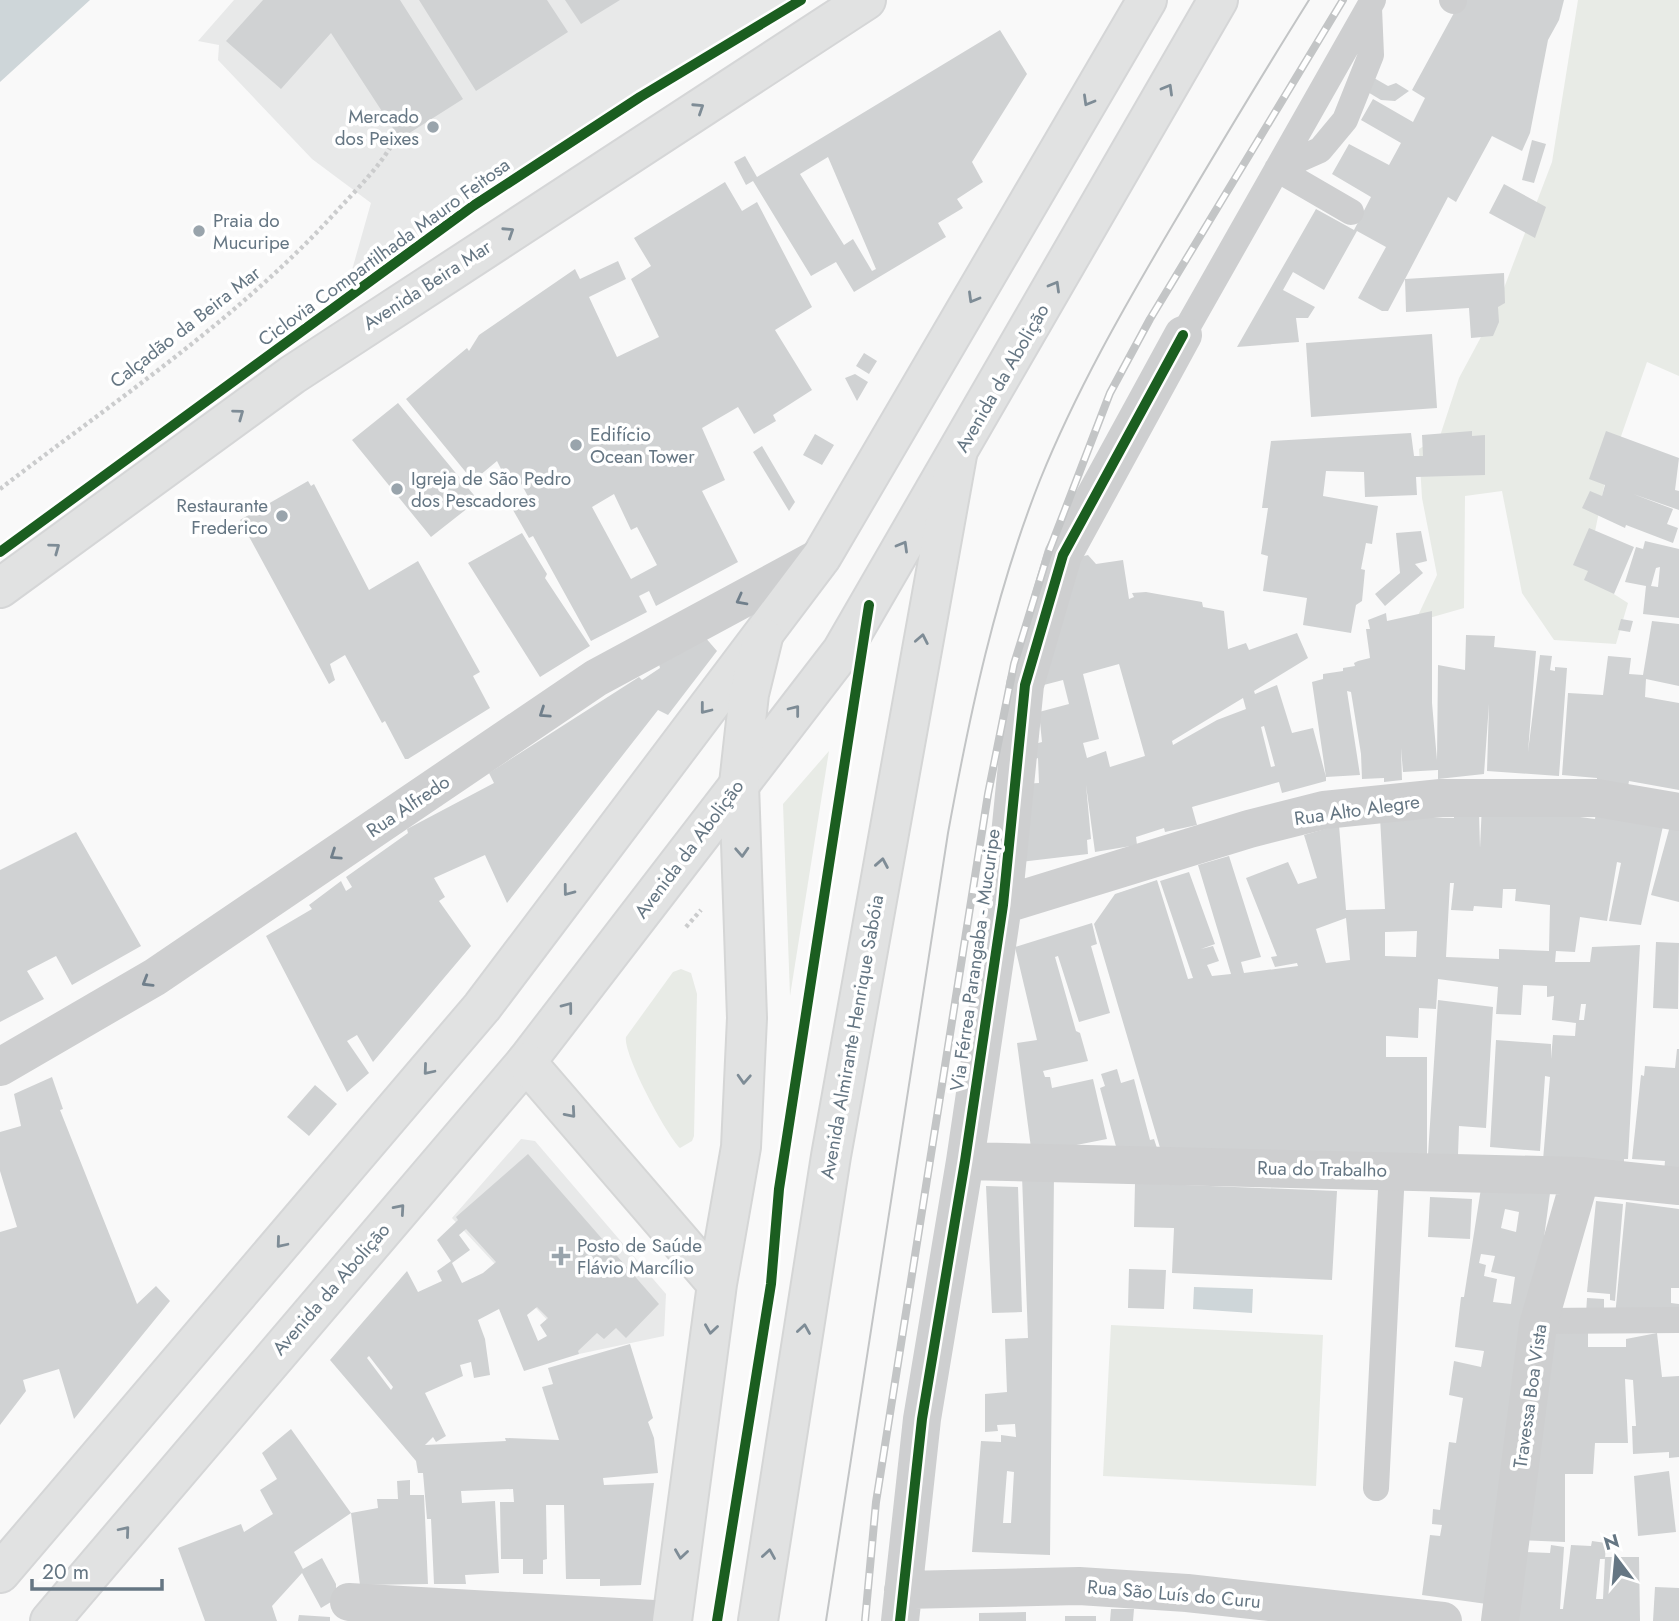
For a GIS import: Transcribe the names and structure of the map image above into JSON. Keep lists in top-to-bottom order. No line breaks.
{"streets":{"main road":["Avenida Beira Mar","Avenida da Abolição","Avenida Almirante Henrique Sabóia"],"street":["Rua Alfredo","Rua Alto Alegre","Via Férrea Parangaba - Mucuripe","Rua do Trabalho","Travessa Boa Vista","Rua São Luís do Curu"],"path":["Calçadão da Beira Mar"],"cycle path":["Ciclovia Compartilhada Mauro Feitosa"]},"crossings":[["Avenida da Abolição","Avenida Almirante Henrique Sabóia"],["Rua Alto Alegre","Via Férrea Parangaba - Mucuripe"],["Via Férrea Parangaba - Mucuripe","Rua do Trabalho"],["Via Férrea Parangaba - Mucuripe","Rua São Luís do Curu"],["Rua do Trabalho","Travessa Boa Vista"]],"one_way":["Avenida Beira Mar","Rua Alfredo"],"places":{"other":["Mercado dos Peixes","Praia do Mucuripe","Edifício Ocean Tower","Igreja de São Pedro dos Pescadores","Restaurante Frederico"],"health":["Posto de Saúde Flávio Marcílio"]},"scale_bar":"20 m","north":"top"}
